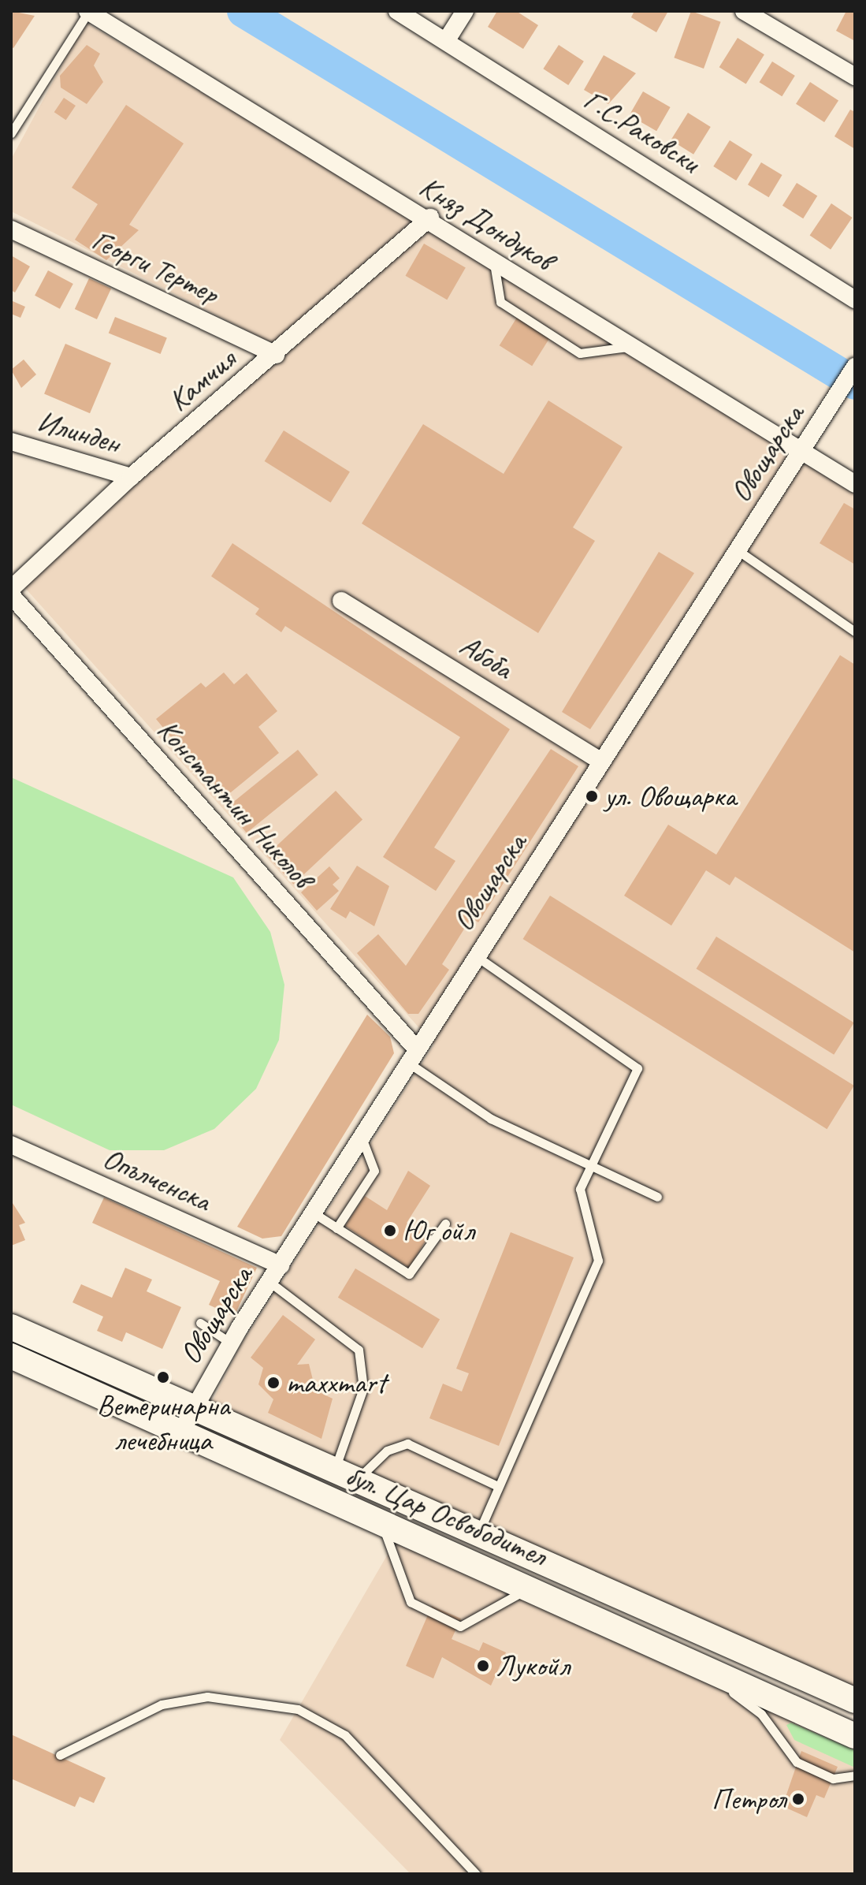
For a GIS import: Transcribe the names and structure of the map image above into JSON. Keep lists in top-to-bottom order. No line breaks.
{"streets":{"main road":["бул. Цар Освободител"],"street":["Г.С.Раковски","Княз Дондуков","Георги Тертер","Камчия","Илинден","Овощарска","Абоба","Константин Николов","Опълченска"]},"crossings":[["Княз Дондуков","Камчия"],["Княз Дондуков","Овощарска"],["Георги Тертер","Камчия"],["Камчия","Илинден"],["Овощарска","Абоба"],["Овощарска","Константин Николов"],["Овощарска","Опълченска"],["Овощарска","бул. Цар Освободител"]],"places":["ул. Овощарка","Юг ойл","Ветеринарна лечебница","maxxmart","Лукойл","Петрол"]}
